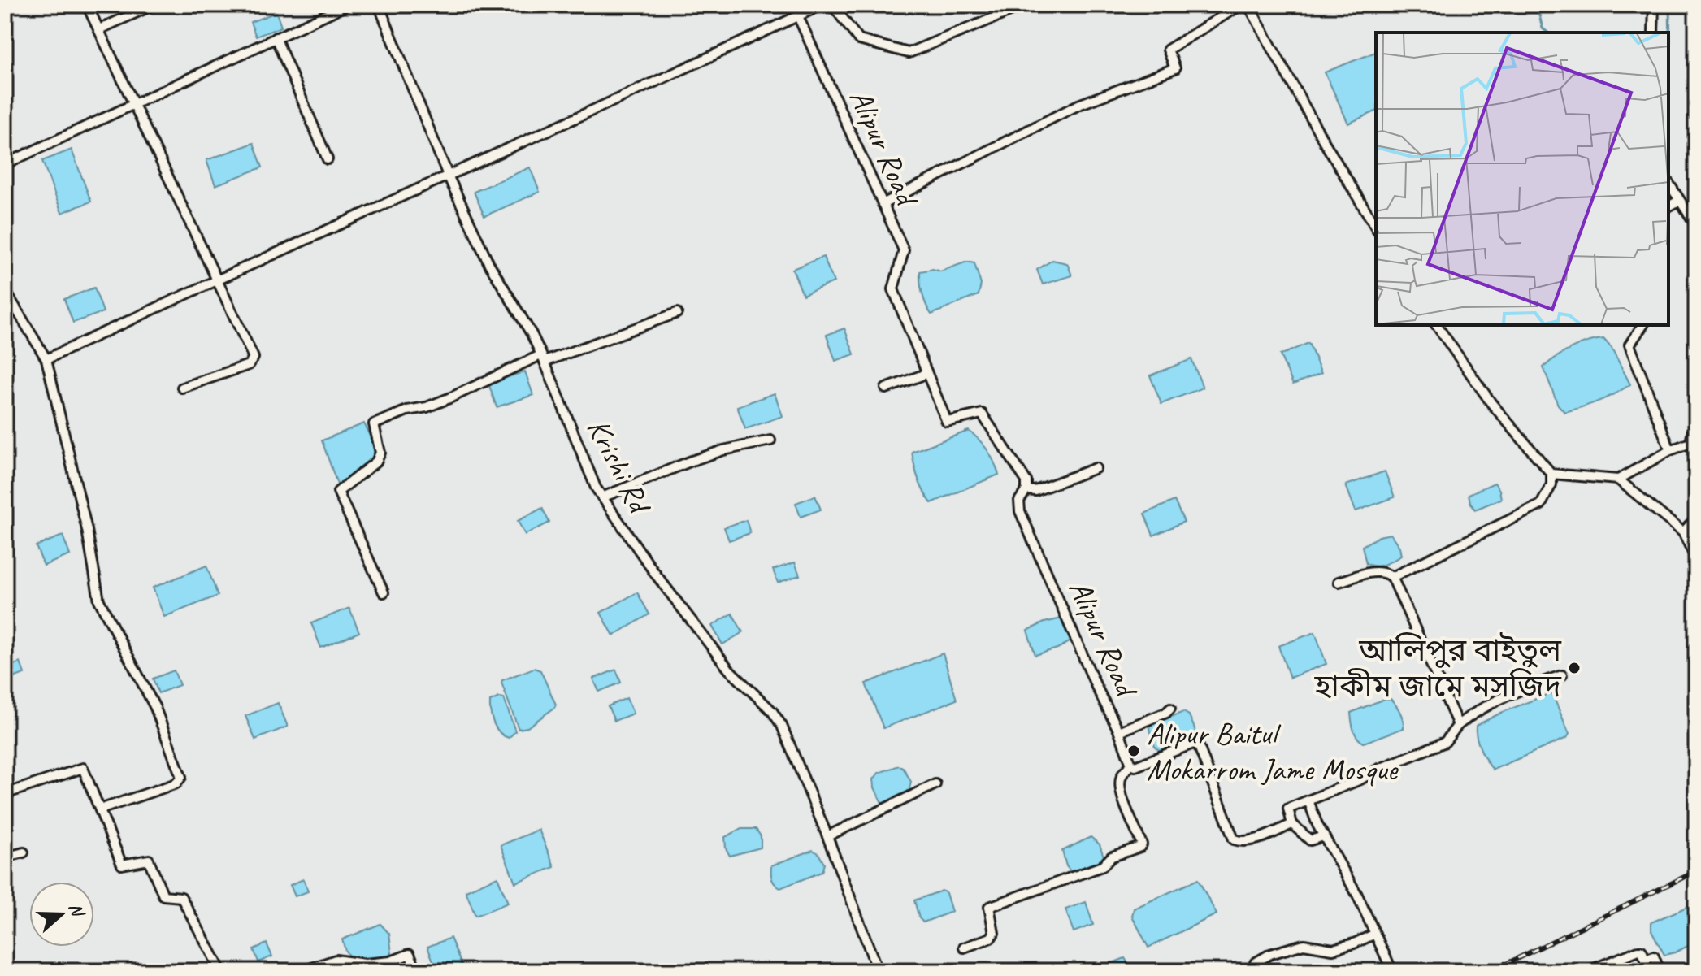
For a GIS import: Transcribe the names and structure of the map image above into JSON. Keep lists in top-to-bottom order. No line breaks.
{"streets":{"street":["Alipur Road","Krishi Rd"]},"places":["আলিপুর বাইতুল হাকীম জামে মসজিদ","Alipur Baitul Mokarrom Jame Mosque"],"north":"right"}
